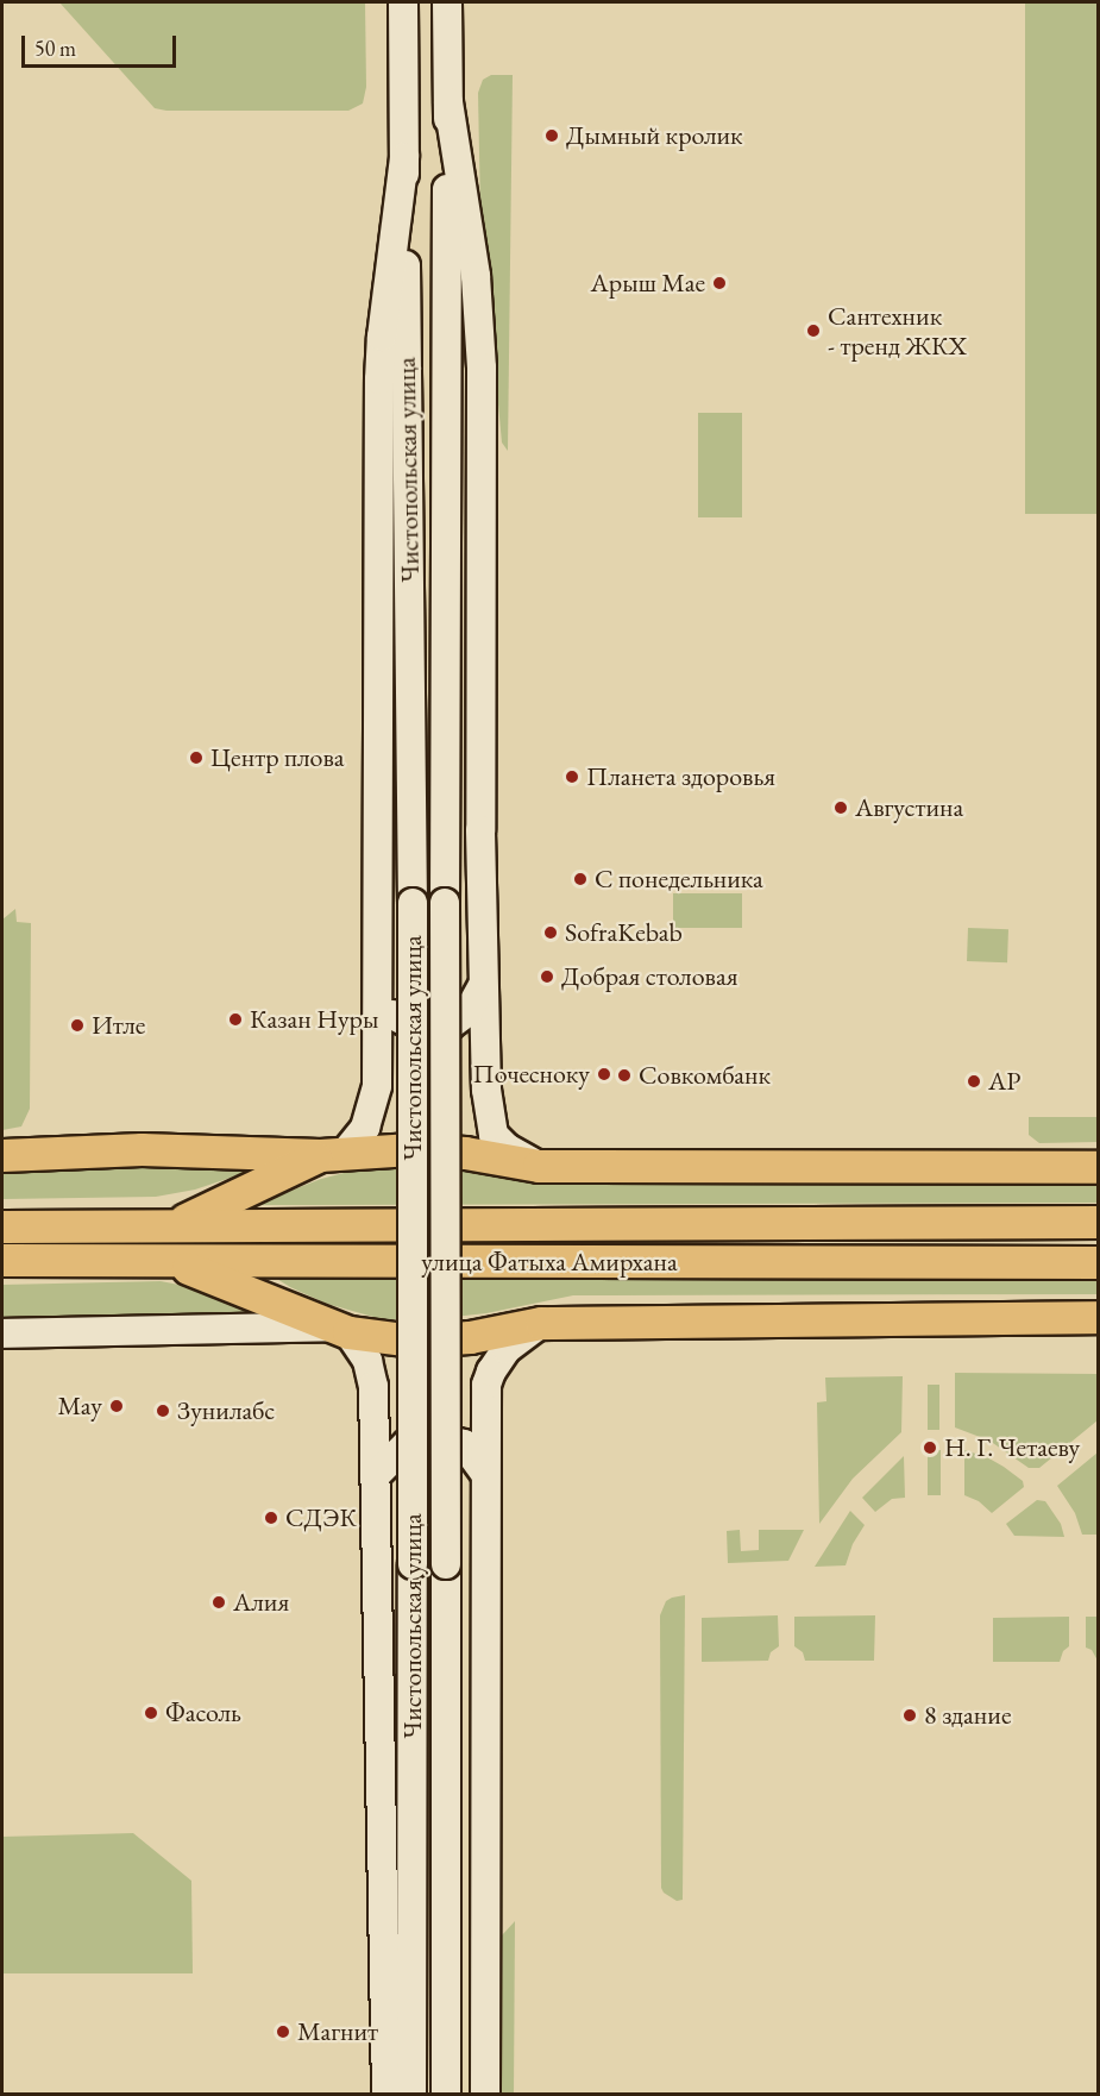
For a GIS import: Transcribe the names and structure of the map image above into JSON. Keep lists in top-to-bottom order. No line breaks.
{"streets":{"main road":["Чистопольская улица","улица Фатыха Амирхана"]},"places":["Дымный кролик","Арыш Мае","Сантехник - тренд ЖКХ","Центр плова","Планета здоровья","Августина","С понедельника","SofraKebab","Добрая столовая","Казан Нуры","Итле","Почесноку","Совкомбанк","АР","May","Зунилабс","Н. Г. Четаеву","СДЭК","Алия","Фасоль","8 здание","Магнит"],"scale_bar":"50 m"}
